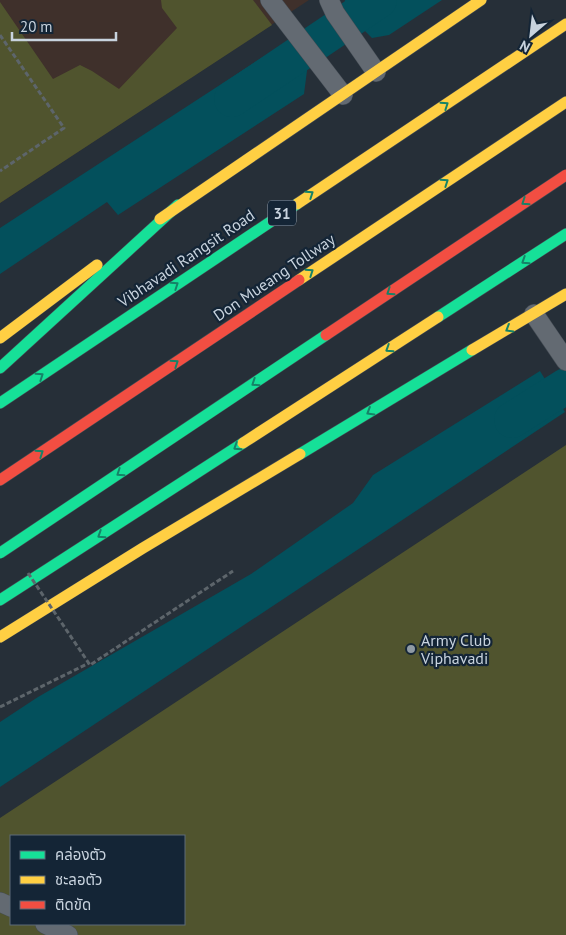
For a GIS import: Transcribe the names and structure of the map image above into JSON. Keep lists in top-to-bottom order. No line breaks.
{"streets":{"main road":["31","Vibhavadi Rangsit Road","Don Mueang Tollway"]},"places":["Army Club Viphavadi"],"legend":["คล่องตัว","ชะลอตัว","ติดขัด"],"scale_bar":"20 m","north":"bottom left"}
